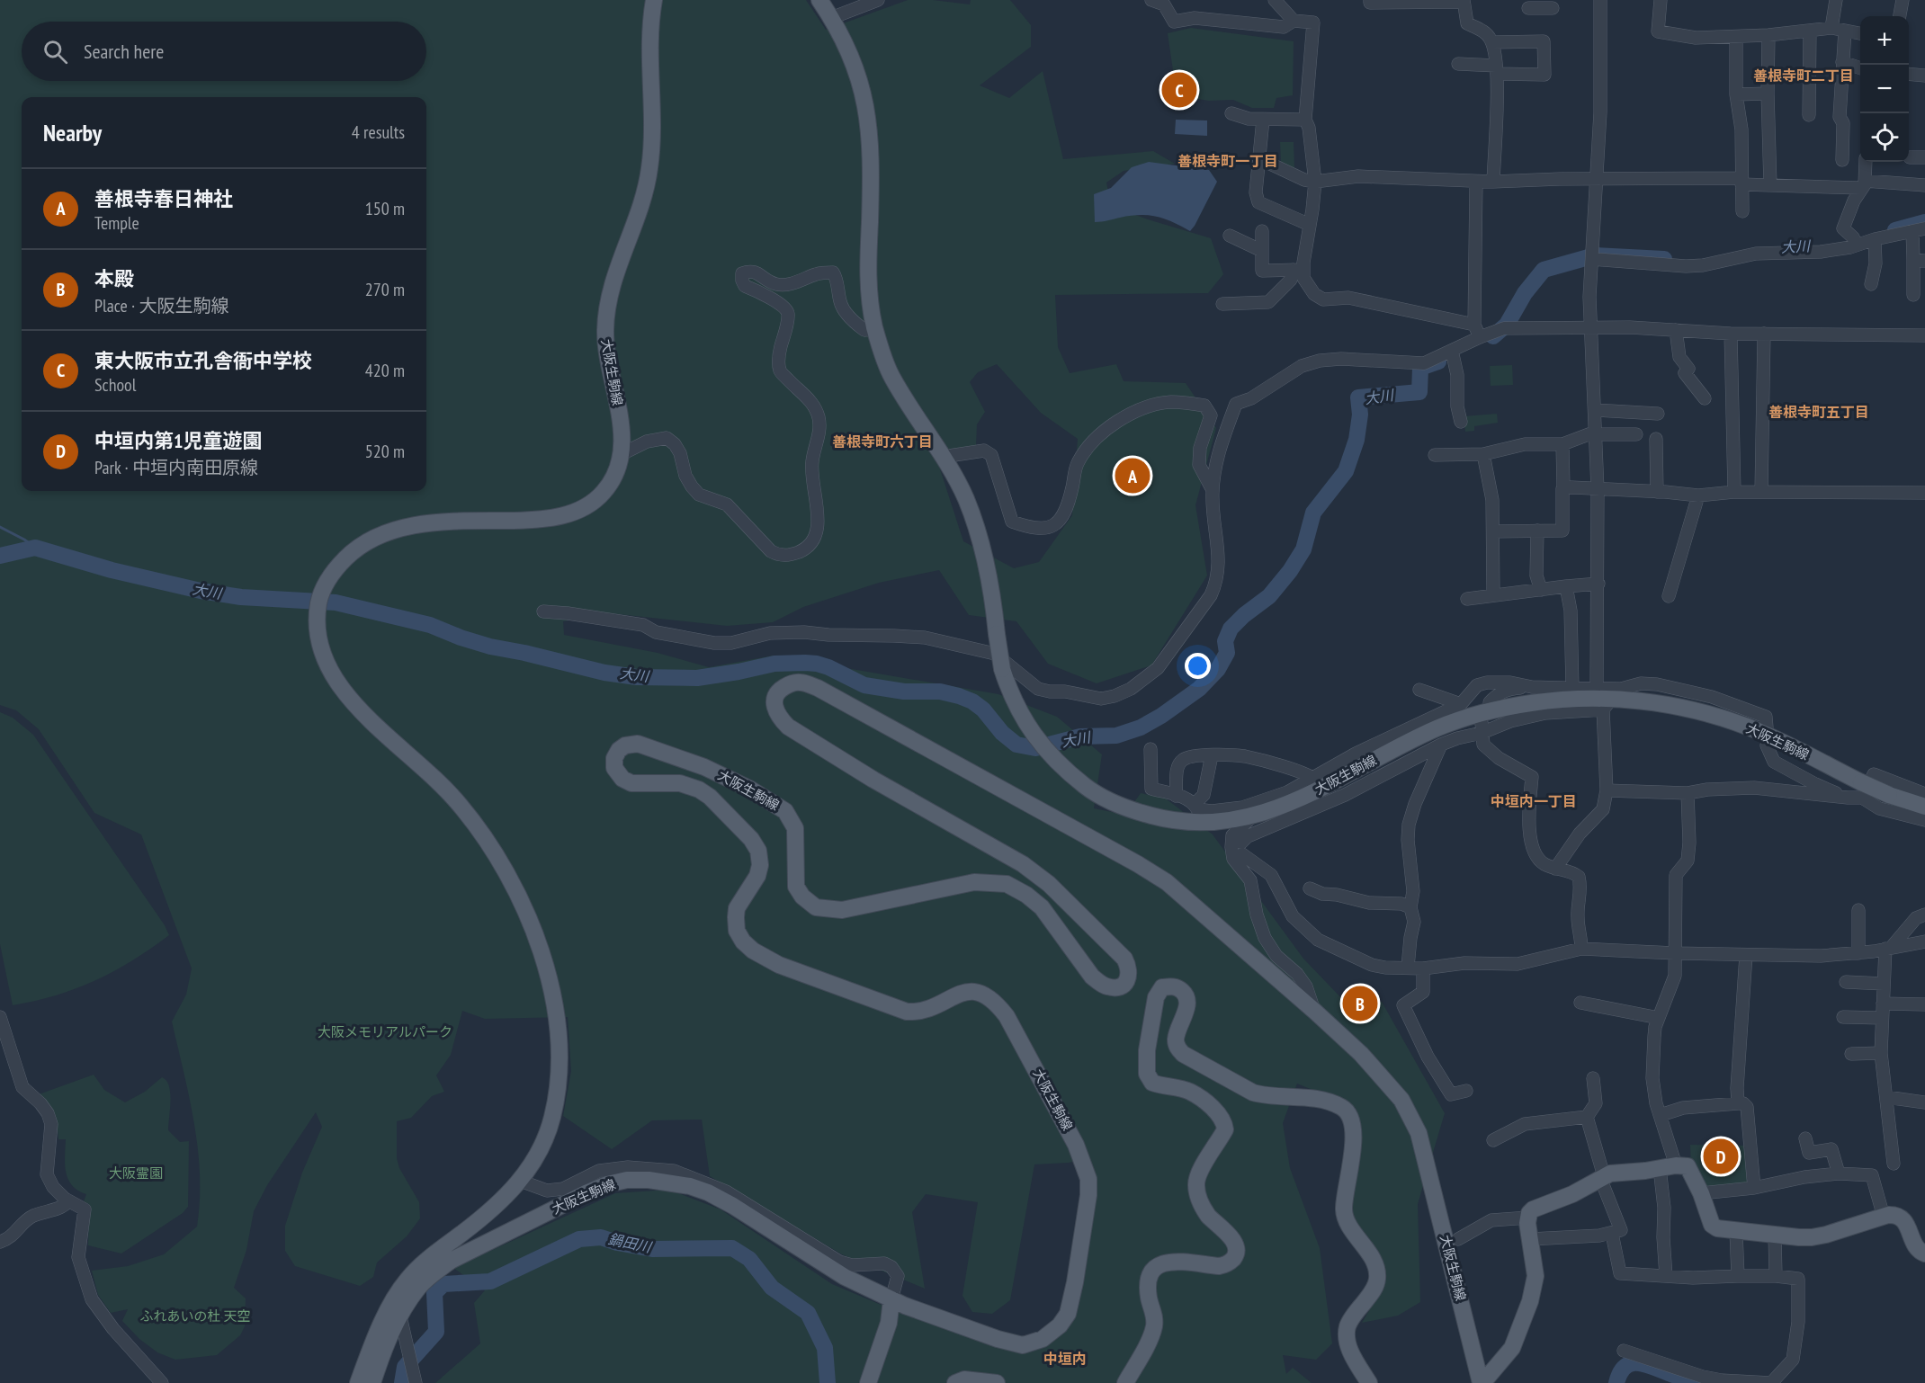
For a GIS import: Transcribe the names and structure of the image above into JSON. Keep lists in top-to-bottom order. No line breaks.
{"streets":{"main road":["大阪生駒線"]},"districts":["善根寺町二丁目","善根寺町一丁目","善根寺町五丁目","善根寺町六丁目","中垣内一丁目","中垣内"],"water":["大川","鍋田川"],"parks":["大阪メモリアルパーク","大阪霊園","ふれあいの杜 天空"],"page":{"map_buttons":["+","−"],"search":"Search here","pins":["C","A","B","D"],"heading":["Nearby","4 results"],"list":[{"mark":"A","name":"善根寺春日神社","note":"Temple","value":"150 m"},{"mark":"B","name":"本殿","note":"Place · 大阪生駒線","value":"270 m"},{"mark":"C","name":"東大阪市立孔舎衙中学校","note":"School","value":"420 m"},{"mark":"D","name":"中垣内第1児童遊園","note":"Park · 中垣内南田原線","value":"520 m"}]}}
